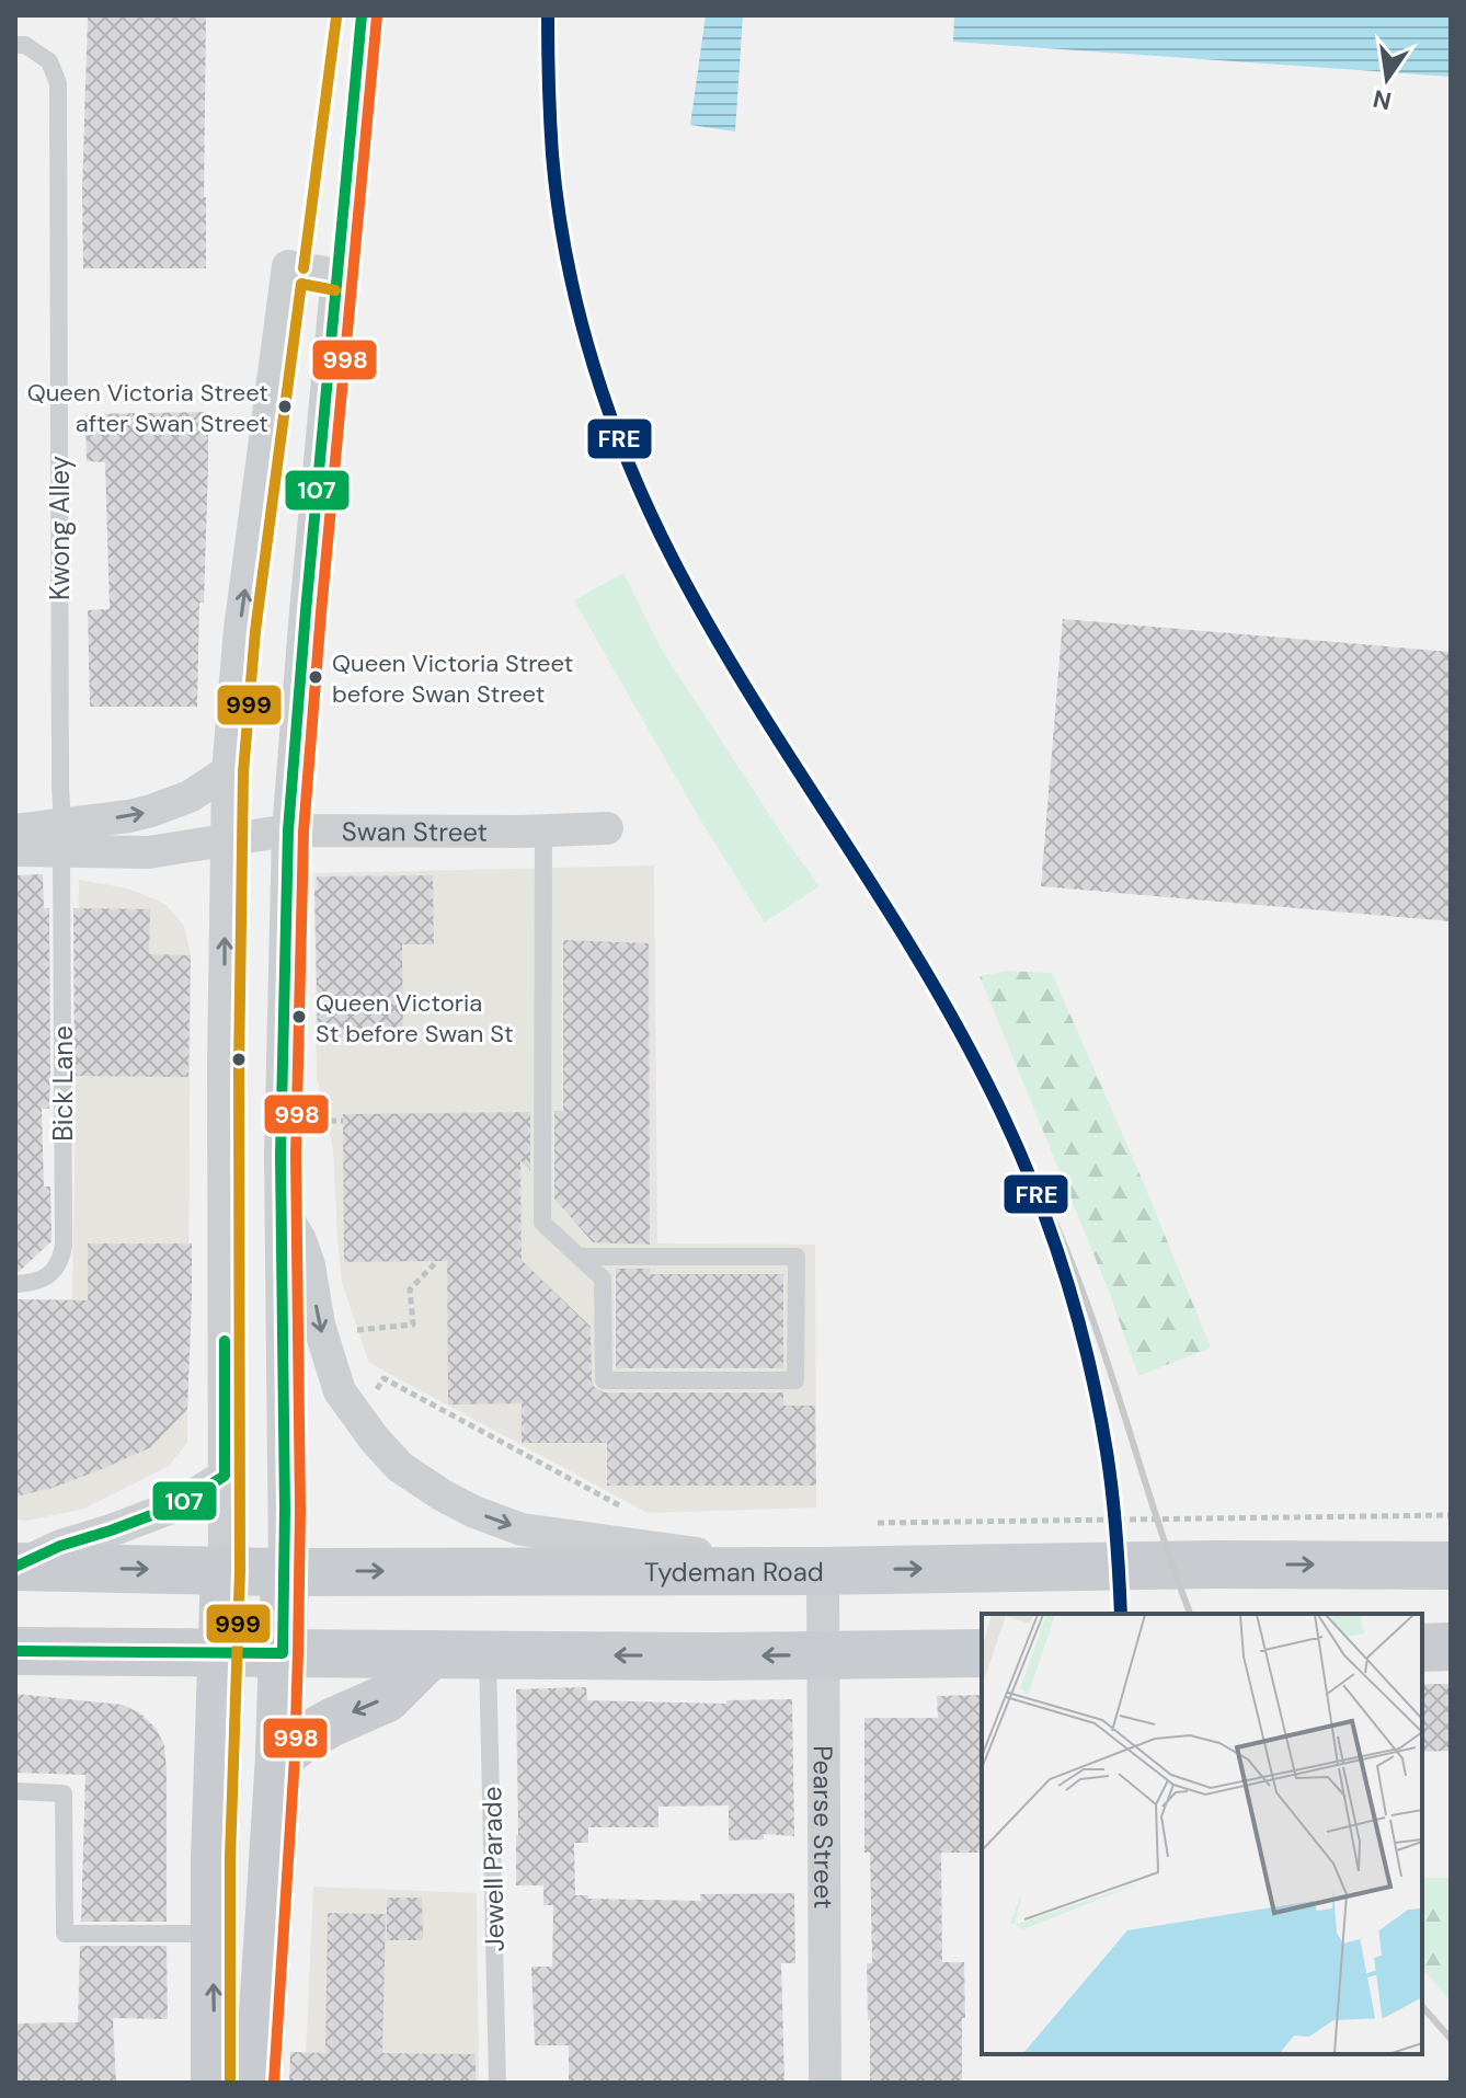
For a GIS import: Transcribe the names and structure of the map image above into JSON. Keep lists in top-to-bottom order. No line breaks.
{"streets":{"main road":["Tydeman Road"],"street":["Swan Street","Pearse Street"],"lane":["Kwong Alley","Bick Lane","Jewell Parade"]},"crossings":[["Kwong Alley","Swan Street"],["Kwong Alley","Bick Lane"],["Swan Street","Bick Lane"],["Tydeman Road","Pearse Street"]],"places":["Queen Victoria Street after Swan Street","Queen Victoria Street before Swan Street","Queen Victoria St before Swan St"],"lines":["transit line FRE","transit line 107","transit line 998","transit line 999"],"north":"bottom"}
